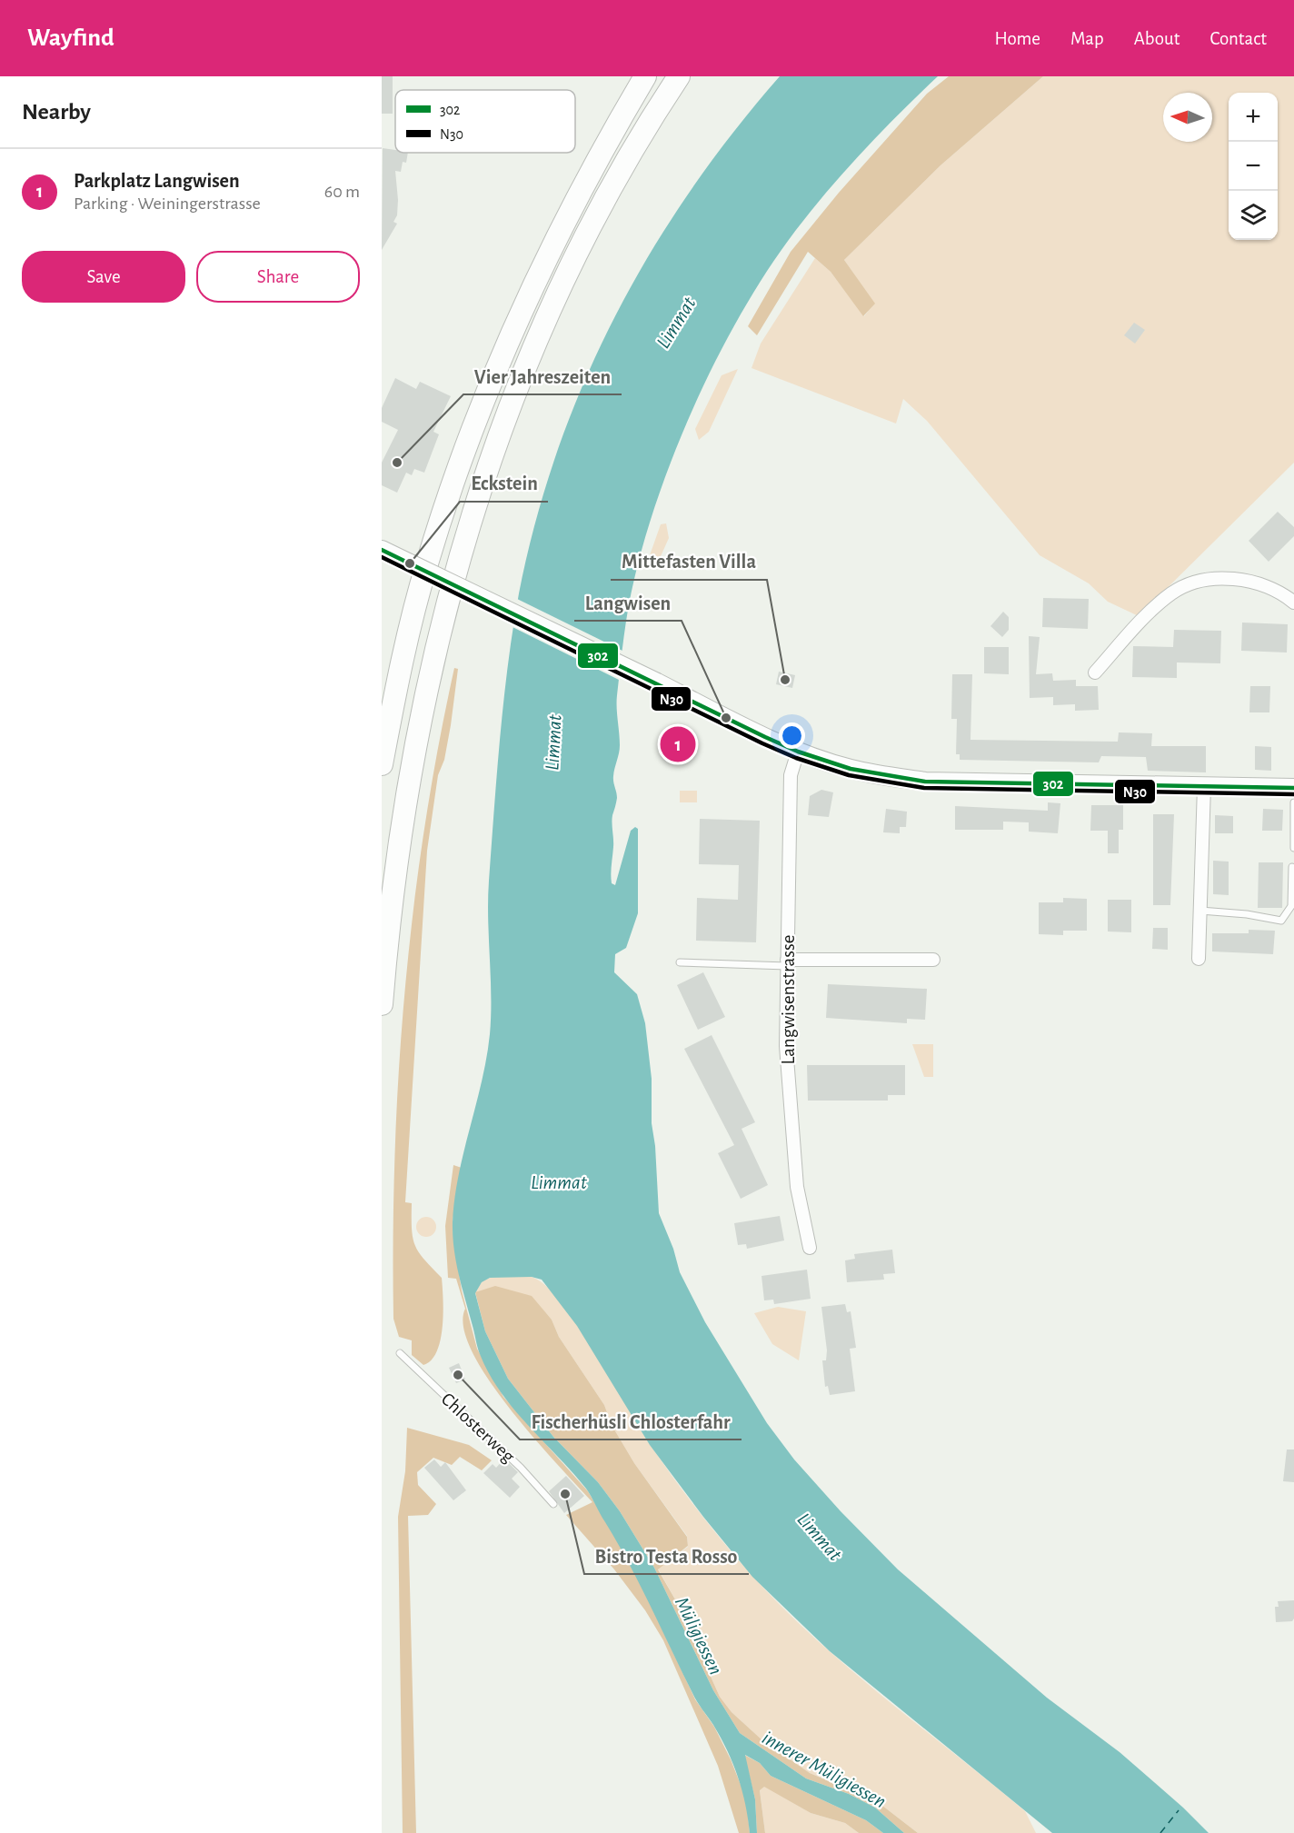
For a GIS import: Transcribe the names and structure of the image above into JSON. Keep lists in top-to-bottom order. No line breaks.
{"streets":{"street":["Langwisenstrasse"],"lane":["Chlosterweg"]},"water":["Limmat","Müligiessen","innerer Müligiessen"],"places":["Vier Jahreszeiten","Eckstein","Mittefasten Villa","Langwisen","Fischerhüsli Chlosterfahr","Bistro Testa Rosso"],"lines":["transit line 302","transit line N30"],"legend":["302","N30"],"north":"left","page":{"header":"Wayfind","nav":["Home","Map","About","Contact"],"heading":"Nearby","map_buttons":["+","−"],"list":[{"mark":"1","name":"Parkplatz Langwisen","note":"Parking · Weiningerstrasse","value":"60 m"}],"buttons":["Save","Share"],"pins":"1"}}
